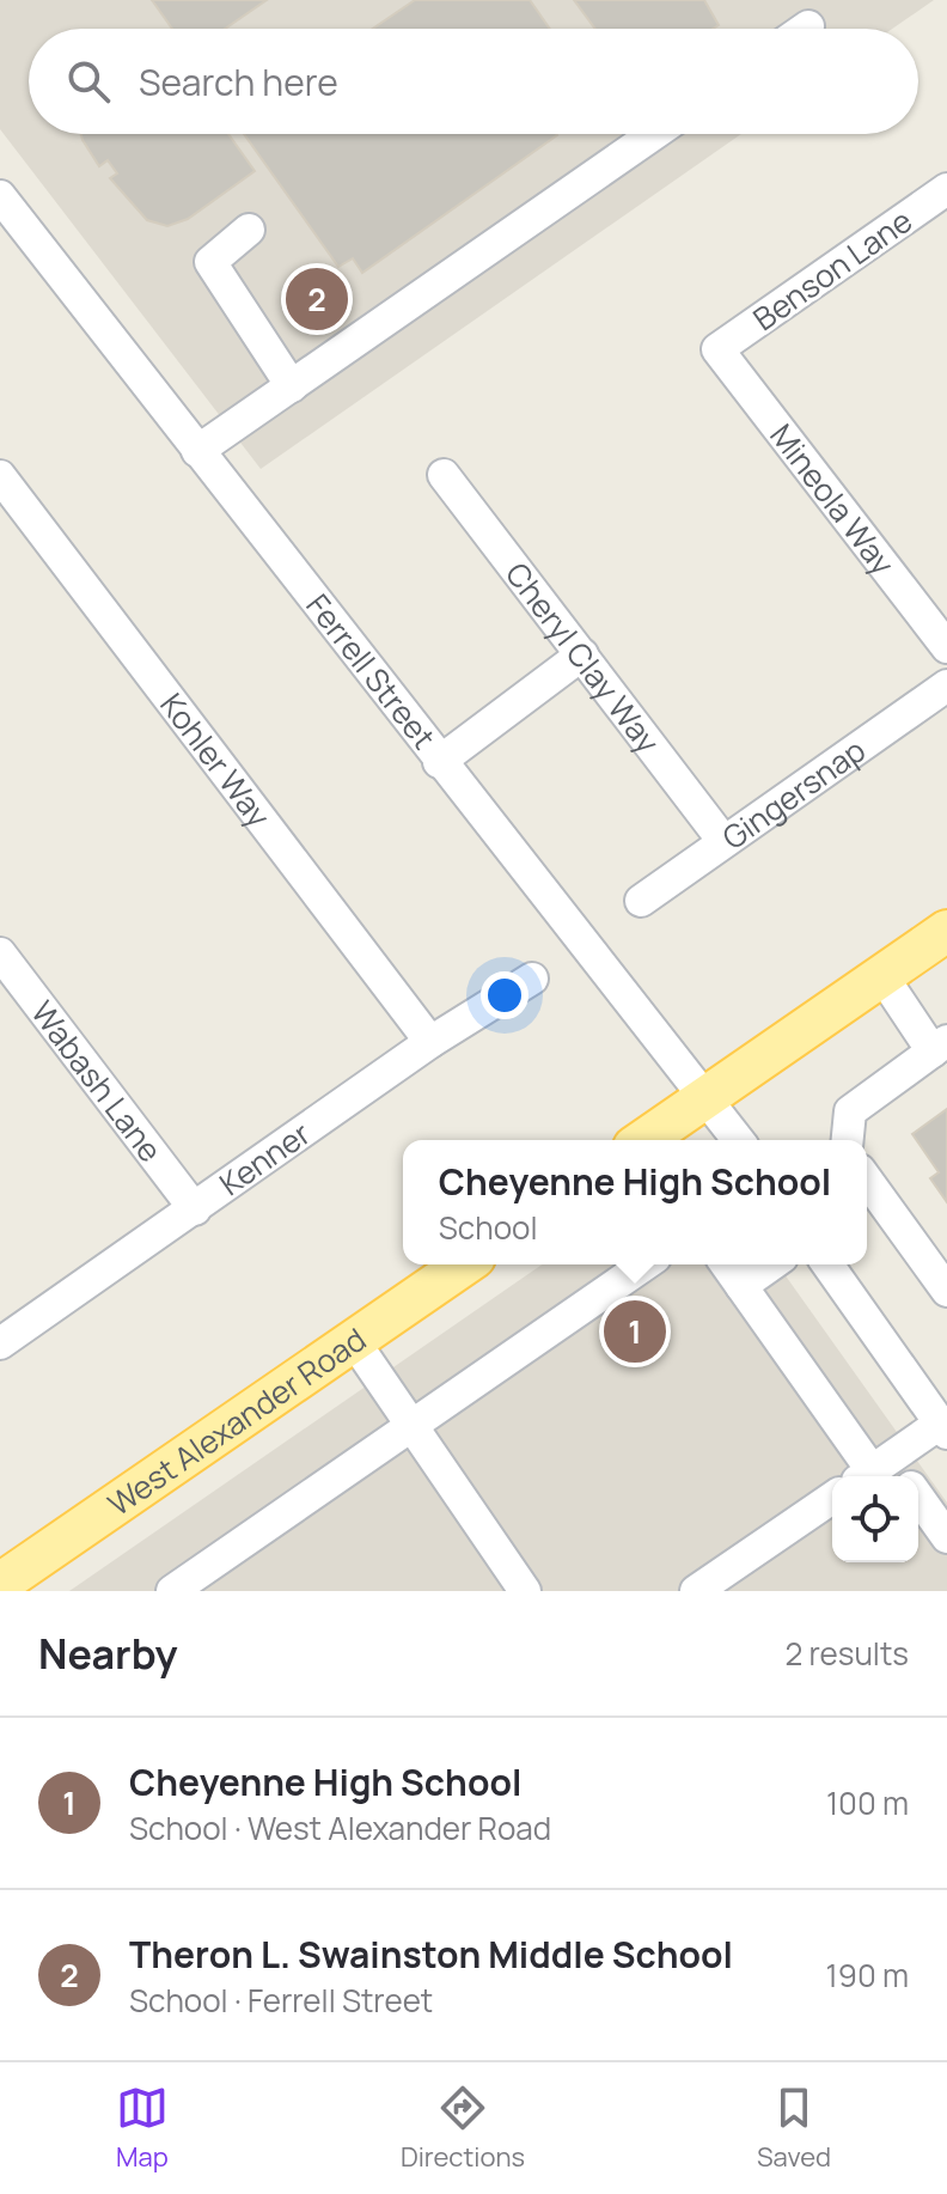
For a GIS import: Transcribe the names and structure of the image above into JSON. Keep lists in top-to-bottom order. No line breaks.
{"streets":{"main road":["West Alexander Road"],"street":["Benson Lane","Mineola Way","Cheryl Clay Way","Ferrell Street","Kohler Way","Gingersnap","Wabash Lane","Kenner"]},"crossings":[["Benson Lane","Mineola Way"],["Cheryl Clay Way","Gingersnap"],["Kohler Way","Kenner"],["Wabash Lane","Kenner"]],"page":{"search":"Search here","pins":["2","1"],"popup":["Cheyenne High School","School"],"heading":["Nearby","2 results"],"list":[{"mark":"1","name":"Cheyenne High School","note":"School · West Alexander Road","value":"100 m"},{"mark":"2","name":"Theron L. Swainston Middle School","note":"School · Ferrell Street","value":"190 m"}],"nav":["Map","Directions","Saved"]}}
